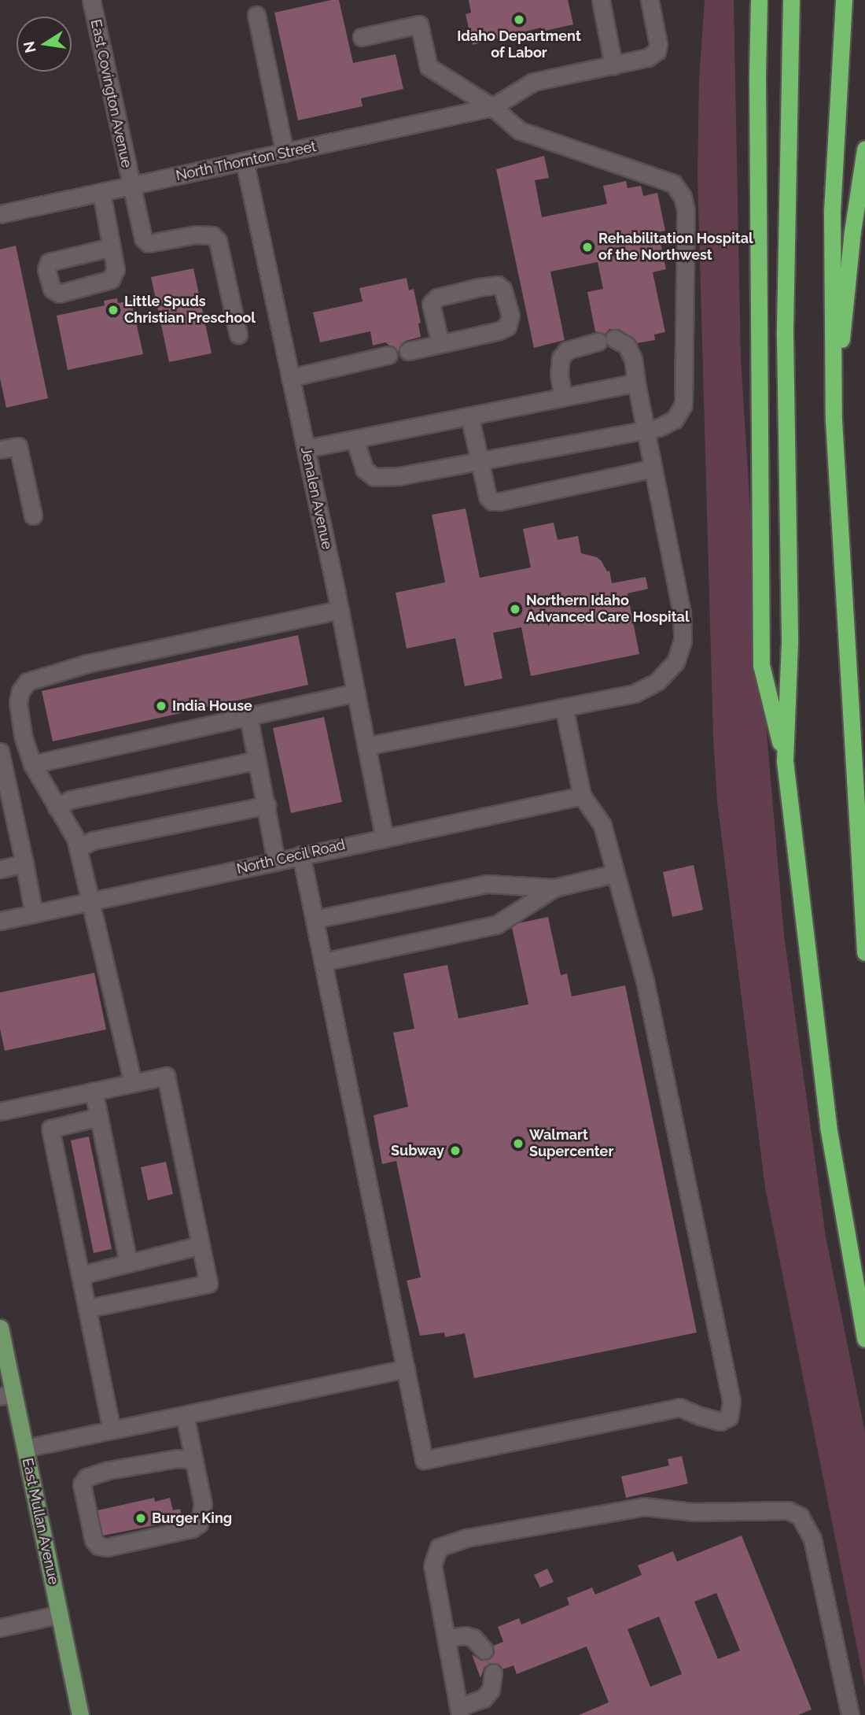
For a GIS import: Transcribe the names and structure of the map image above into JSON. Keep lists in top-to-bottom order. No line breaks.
{"streets":{"main road":["East Mullan Avenue"],"street":["East Covington Avenue","North Thornton Street","Jenalen Avenue","North Cecil Road"]},"crossings":[["East Covington Avenue","North Thornton Street"],["North Thornton Street","Jenalen Avenue"],["Jenalen Avenue","North Cecil Road"]],"places":["Idaho Department of Labor","Rehabilitation Hospital of the Northwest","Little Spuds Christian Preschool","Northern Idaho Advanced Care Hospital","India House","Walmart Supercenter","Subway","Burger King"],"north":"left"}
